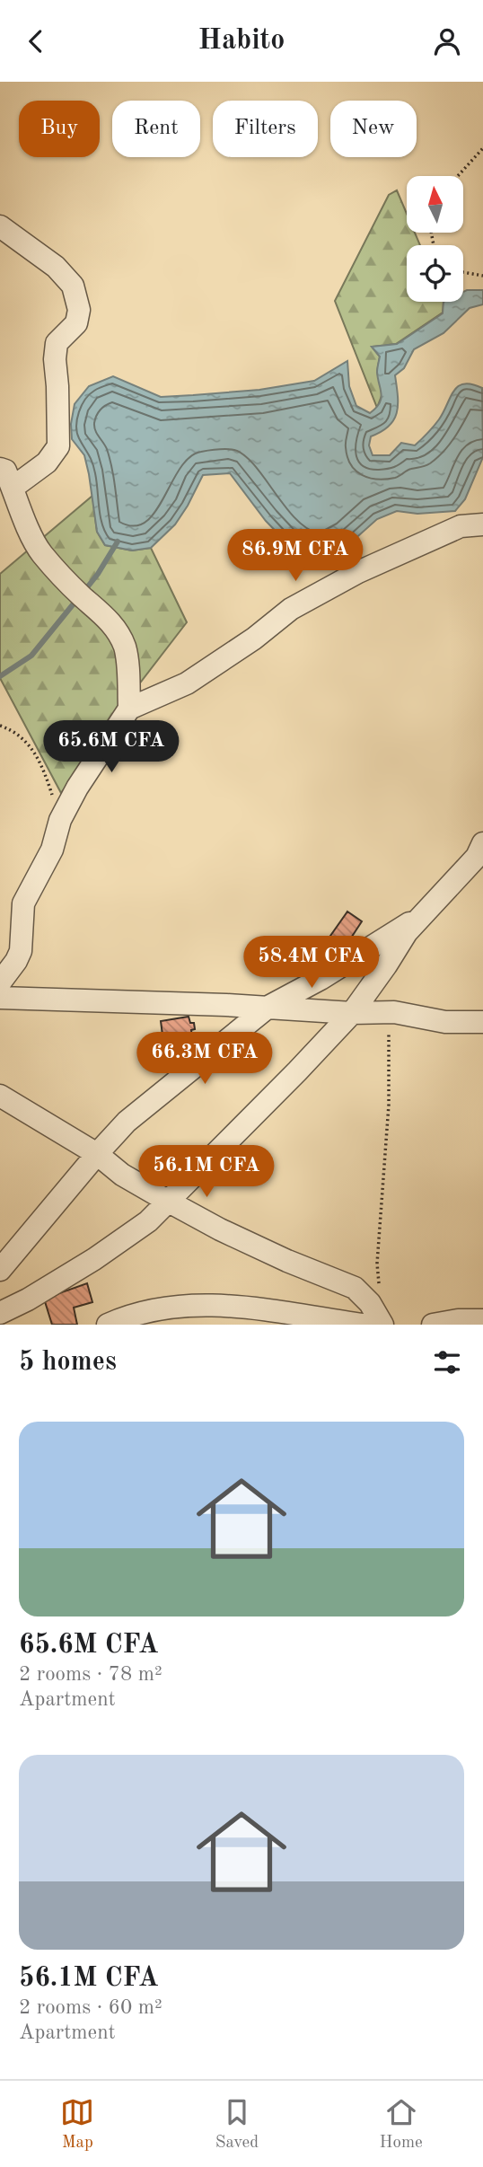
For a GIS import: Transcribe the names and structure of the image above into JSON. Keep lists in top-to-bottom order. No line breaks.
{"north":"top","page":{"header":"Habito","chip":["Buy","Rent","Filters","New"],"price":["86.9M CFA","65.6M CFA","58.4M CFA","66.3M CFA","56.1M CFA"],"heading":"5 homes","list":[{"name":"65.6M CFA","note":"2 rooms · 78 m² · Apartment"},{"name":"56.1M CFA","note":"2 rooms · 60 m² · Apartment"}],"tabs":["Map","Saved","Home"]}}
